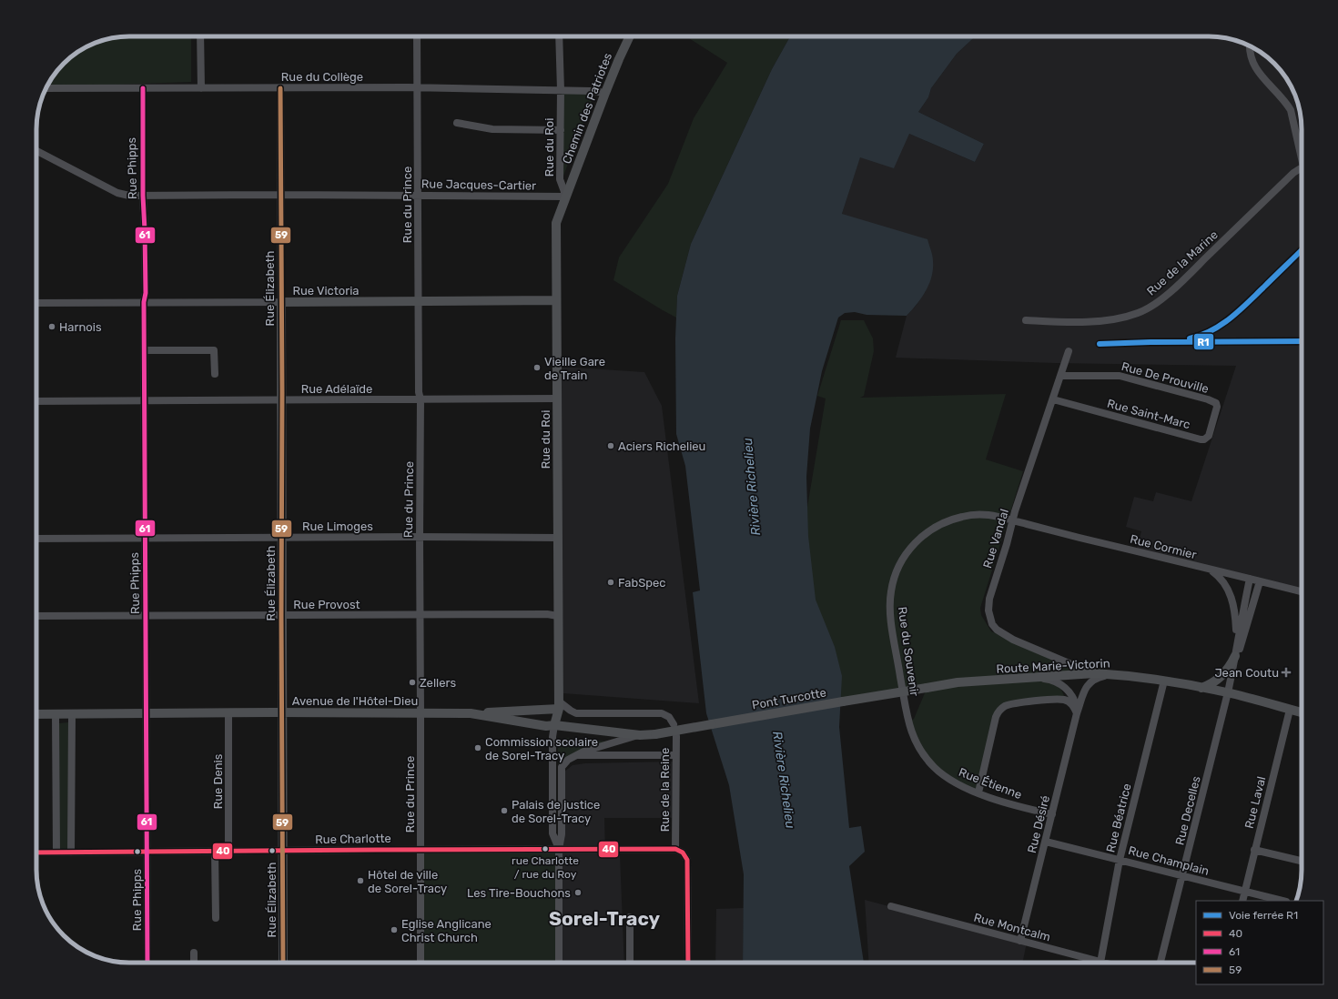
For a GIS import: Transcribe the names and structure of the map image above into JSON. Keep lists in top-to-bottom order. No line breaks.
{"streets":{"main road":["Chemin des Patriotes","Rue du Roi","Rue Élizabeth","Rue Victoria","Route Marie-Victorin","Pont Turcotte","Avenue de l'Hôtel-Dieu"],"street":["Rue du Collège","Rue Phipps","Rue Jacques-Cartier","Rue du Prince","Rue de la Marine","Rue De Prouville","Rue Adélaïde","Rue Saint-Marc","Rue Limoges","Rue Vandal","Rue Cormier","Rue Provost","Rue du Souvenir","Rue Denis","Rue Étienne","Rue de la Reine","Rue Laval","Rue Decelles","Rue Béatrice","Rue Désiré","Rue Charlotte","Rue Champlain","Rue Montcalm"]},"crossings":[["Rue du Collège","Chemin des Patriotes"],["Rue du Collège","Rue du Roi"],["Rue du Collège","Rue Phipps"],["Rue du Collège","Rue du Prince"],["Rue du Collège","Rue Élizabeth"],["Chemin des Patriotes","Rue du Roi"],["Chemin des Patriotes","Rue Jacques-Cartier"],["Rue du Roi","Rue Jacques-Cartier"],["Rue du Roi","Rue Victoria"],["Rue du Roi","Rue Adélaïde"],["Rue du Roi","Rue Limoges"],["Rue du Roi","Rue Provost"],["Rue du Roi","Avenue de l'Hôtel-Dieu"],["Rue du Roi","Rue Charlotte"],["Rue Phipps","Rue Jacques-Cartier"],["Rue Phipps","Rue Victoria"],["Rue Phipps","Rue Adélaïde"],["Rue Phipps","Rue Limoges"],["Rue Phipps","Rue Provost"],["Rue Phipps","Avenue de l'Hôtel-Dieu"],["Rue Phipps","Rue Charlotte"],["Rue Jacques-Cartier","Rue du Prince"],["Rue Jacques-Cartier","Rue Élizabeth"],["Rue du Prince","Rue Victoria"],["Rue du Prince","Rue Adélaïde"],["Rue du Prince","Rue Limoges"],["Rue du Prince","Rue Provost"],["Rue du Prince","Avenue de l'Hôtel-Dieu"],["Rue du Prince","Rue Charlotte"],["Rue Élizabeth","Rue Victoria"],["Rue Élizabeth","Rue Adélaïde"],["Rue Élizabeth","Rue Limoges"],["Rue Élizabeth","Rue Provost"],["Rue Élizabeth","Avenue de l'Hôtel-Dieu"],["Rue Élizabeth","Rue Charlotte"],["Rue De Prouville","Rue Saint-Marc"],["Rue De Prouville","Rue Vandal"],["Rue Saint-Marc","Rue Vandal"],["Rue Vandal","Rue Cormier"],["Rue Vandal","Rue du Souvenir"],["Rue Vandal","Route Marie-Victorin"],["Rue Cormier","Rue du Souvenir"],["Rue Cormier","Rue Decelles"],["Rue du Souvenir","Rue Étienne"],["Route Marie-Victorin","Pont Turcotte"],["Route Marie-Victorin","Rue Laval"],["Route Marie-Victorin","Rue Decelles"],["Route Marie-Victorin","Rue Béatrice"],["Route Marie-Victorin","Rue Désiré"],["Pont Turcotte","Avenue de l'Hôtel-Dieu"],["Avenue de l'Hôtel-Dieu","Rue Denis"],["Rue Denis","Rue Charlotte"],["Rue Étienne","Rue Désiré"],["Rue de la Reine","Rue Charlotte"],["Rue Laval","Rue Champlain"],["Rue Decelles","Rue Champlain"],["Rue Béatrice","Rue Champlain"],["Rue Béatrice","Rue Montcalm"],["Rue Désiré","Rue Champlain"],["Rue Désiré","Rue Montcalm"]],"districts":["Sorel-Tracy"],"water":["Rivière Richelieu"],"places":{"other":["Harnois","Vieille Gare de Train","Aciers Richelieu","FabSpec","Zellers","Commission scolaire de Sorel-Tracy","Palais de justice de Sorel-Tracy","rue Charlotte / rue du Roy","Hôtel de ville de Sorel-Tracy","Les Tire-Bouchons","Eglise Anglicane Christ Church"],"health":["Jean Coutu"]},"lines":["transit line 61","transit line 59","rail line R1","transit line 40"],"legend":["Voie ferrée R1","40","61","59"]}
